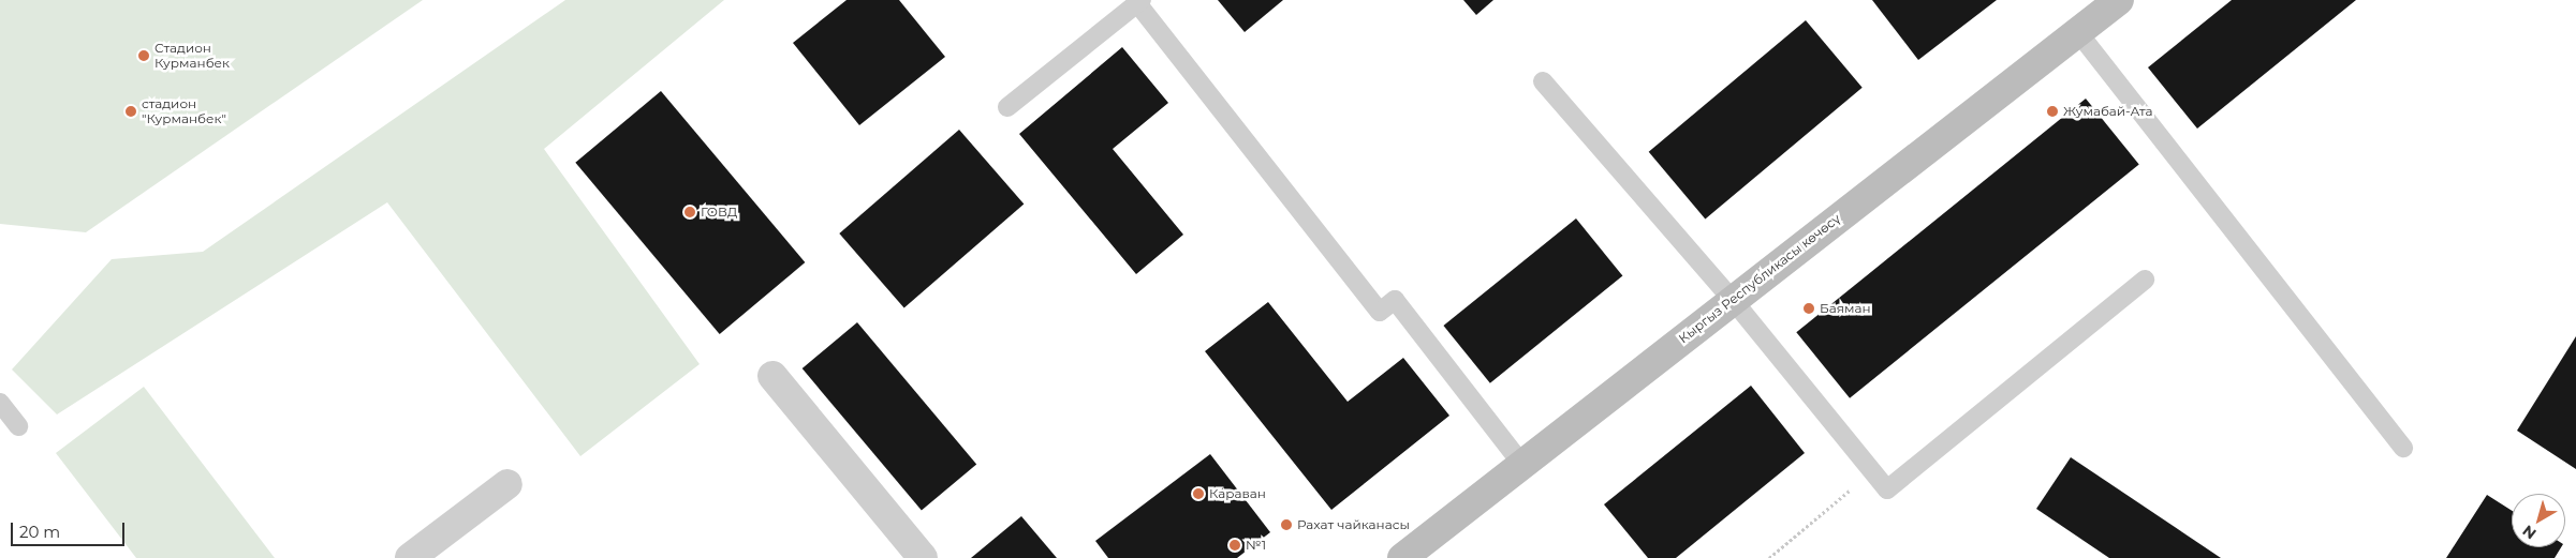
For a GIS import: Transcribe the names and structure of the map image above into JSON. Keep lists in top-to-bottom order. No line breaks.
{"streets":{"main road":["Кыргыз Республикасы көчөсү"]},"places":["Стадион Курманбек","стадион \"Курманбек\"","Жумабай-Ата","ГОВД","Баяман","Караван","Рахат чайканасы","№1"],"scale_bar":"20 m","north":"bottom left"}
